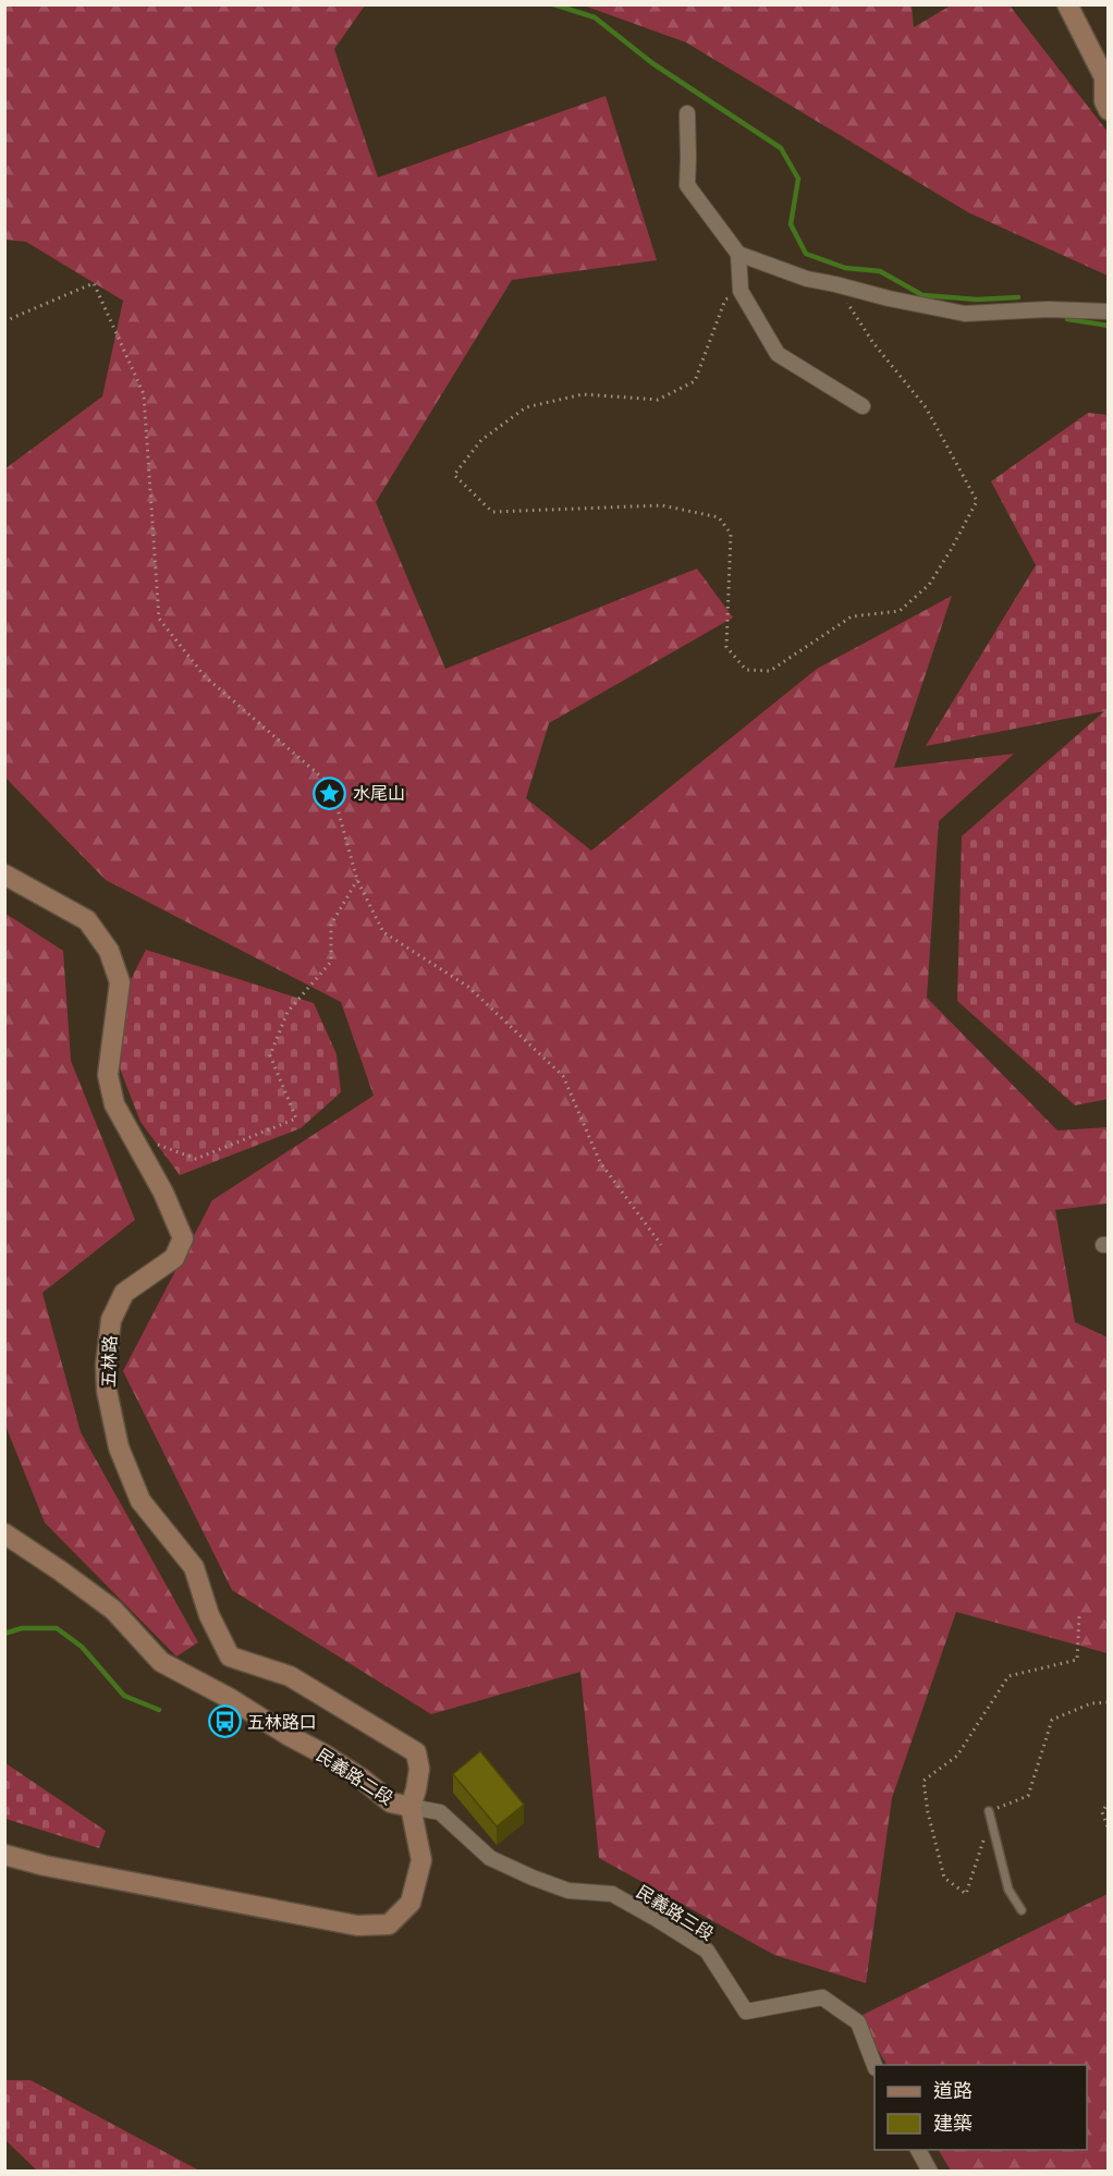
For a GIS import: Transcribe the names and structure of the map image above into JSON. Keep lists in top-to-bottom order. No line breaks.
{"streets":{"main road":["五林路","民義路二段"],"street":["民義路三段"]},"crossings":[["五林路","民義路二段"],["五林路","民義路三段"],["民義路二段","民義路三段"]],"places":{"place":["水尾山"],"bus stop":["五林路口"]},"legend":["道路","建築"]}
